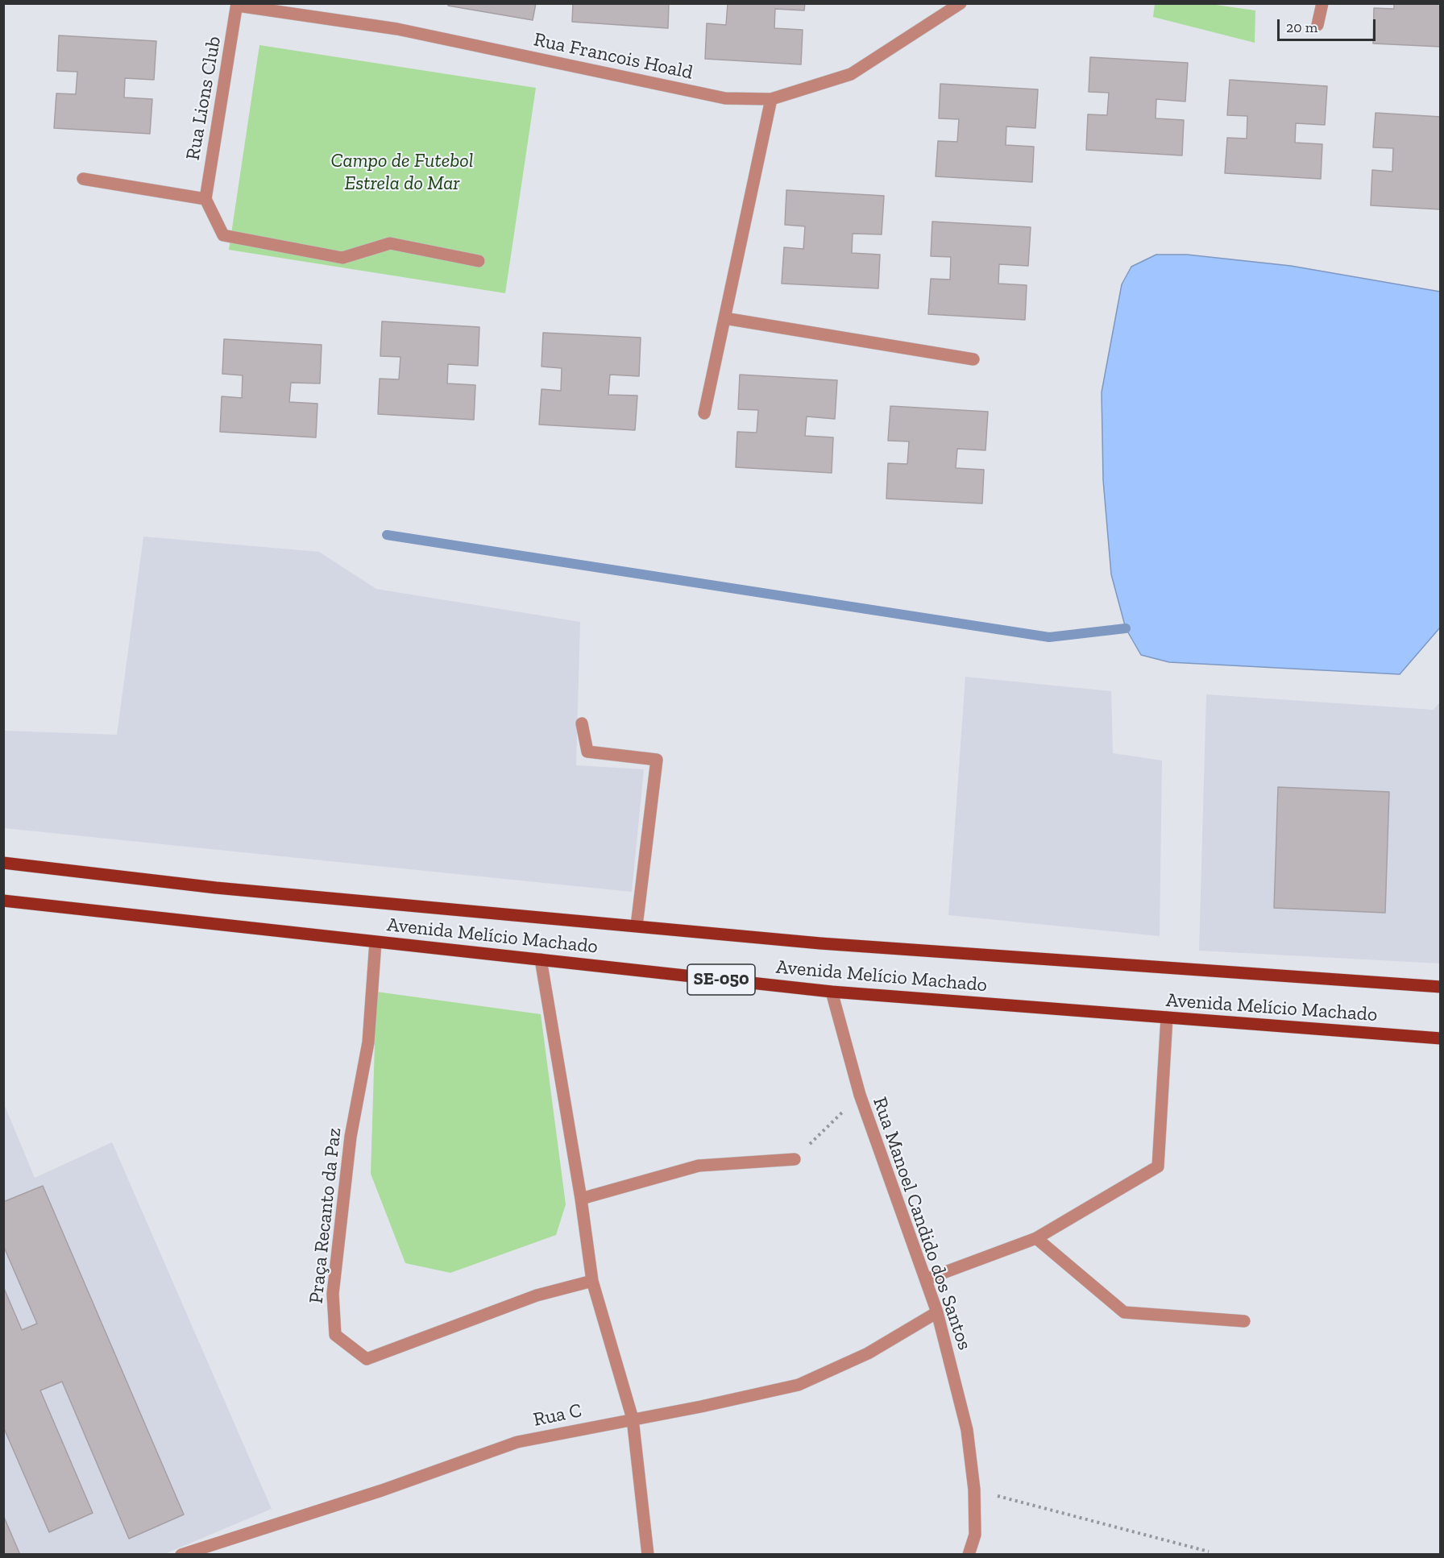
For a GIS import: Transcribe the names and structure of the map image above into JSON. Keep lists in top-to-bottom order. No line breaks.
{"streets":{"main road":["Avenida Melício Machado","SE-050"],"street":["Rua Francois Hoald","Rua Lions Club","Praça Recanto da Paz","Rua Manoel Candido dos Santos","Rua C"]},"crossings":[["Rua Francois Hoald","Rua Lions Club"],["Avenida Melício Machado","Praça Recanto da Paz"],["Avenida Melício Machado","Rua Manoel Candido dos Santos"],["Rua Manoel Candido dos Santos","Rua C"]],"parks":["Campo de Futebol Estrela do Mar"],"scale_bar":"20 m"}
